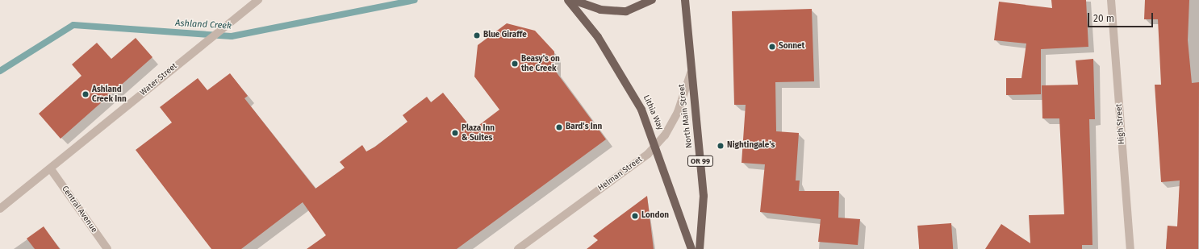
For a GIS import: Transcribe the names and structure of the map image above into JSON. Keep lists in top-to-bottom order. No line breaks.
{"streets":{"main road":["Lithia Way","North Main Street","OR 99"],"street":["Water Street","High Street","Helman Street","Central Avenue"]},"crossings":[["Water Street","Central Avenue"],["Lithia Way","Helman Street"],["North Main Street","Helman Street"]],"water":["Ashland Creek"],"places":["Blue Giraffe","Sonnet","Beasy's on the Creek","Ashland Creek Inn","Bard's Inn","Plaza Inn & Suites","Nightingale's","London"],"scale_bar":"20 m"}
